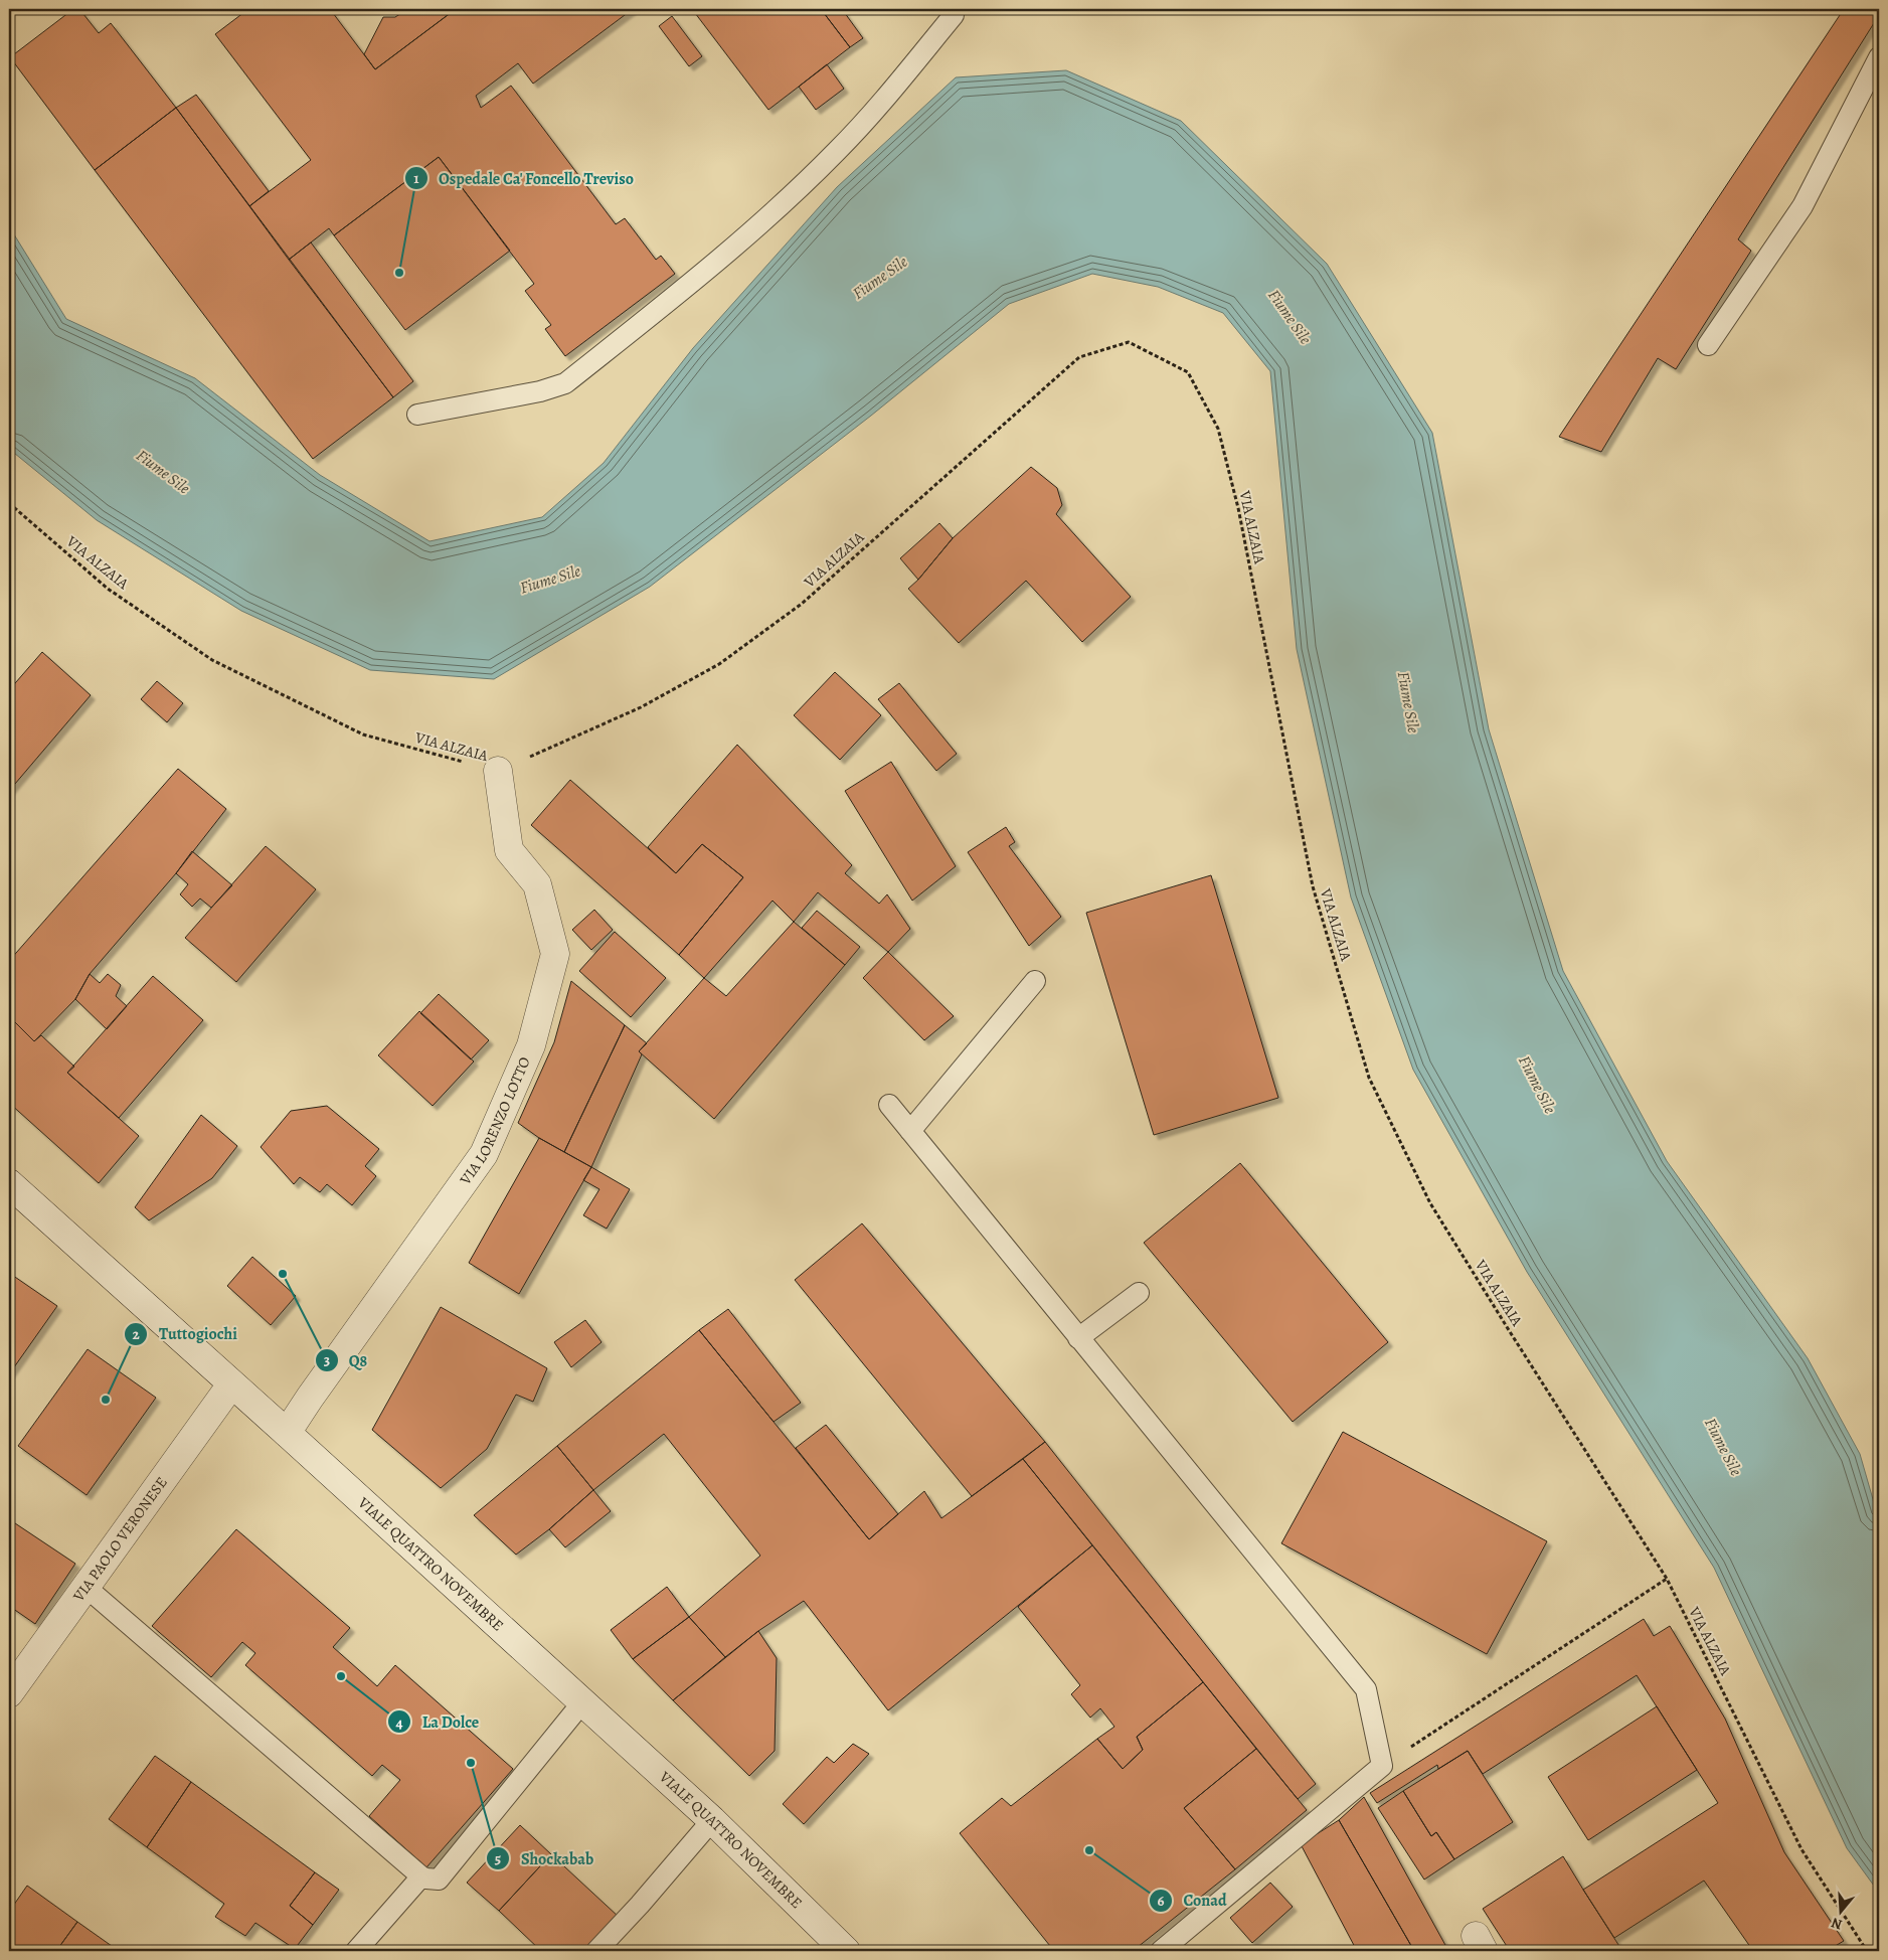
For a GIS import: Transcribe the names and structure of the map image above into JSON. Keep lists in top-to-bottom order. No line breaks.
{"streets":{"main road":["VIA LORENZO LOTTO","VIA PAOLO VERONESE","VIALE QUATTRO NOVEMBRE"],"path":["VIA ALZAIA"]},"crossings":[["VIA ALZAIA","VIA LORENZO LOTTO"],["VIA LORENZO LOTTO","VIALE QUATTRO NOVEMBRE"],["VIA PAOLO VERONESE","VIALE QUATTRO NOVEMBRE"]],"water":["Fiume Sile"],"places":["Ospedale Ca' Foncello Treviso","Q8","Tuttogiochi","La Dolce","Shockabab","Conad"],"north":"bottom"}
